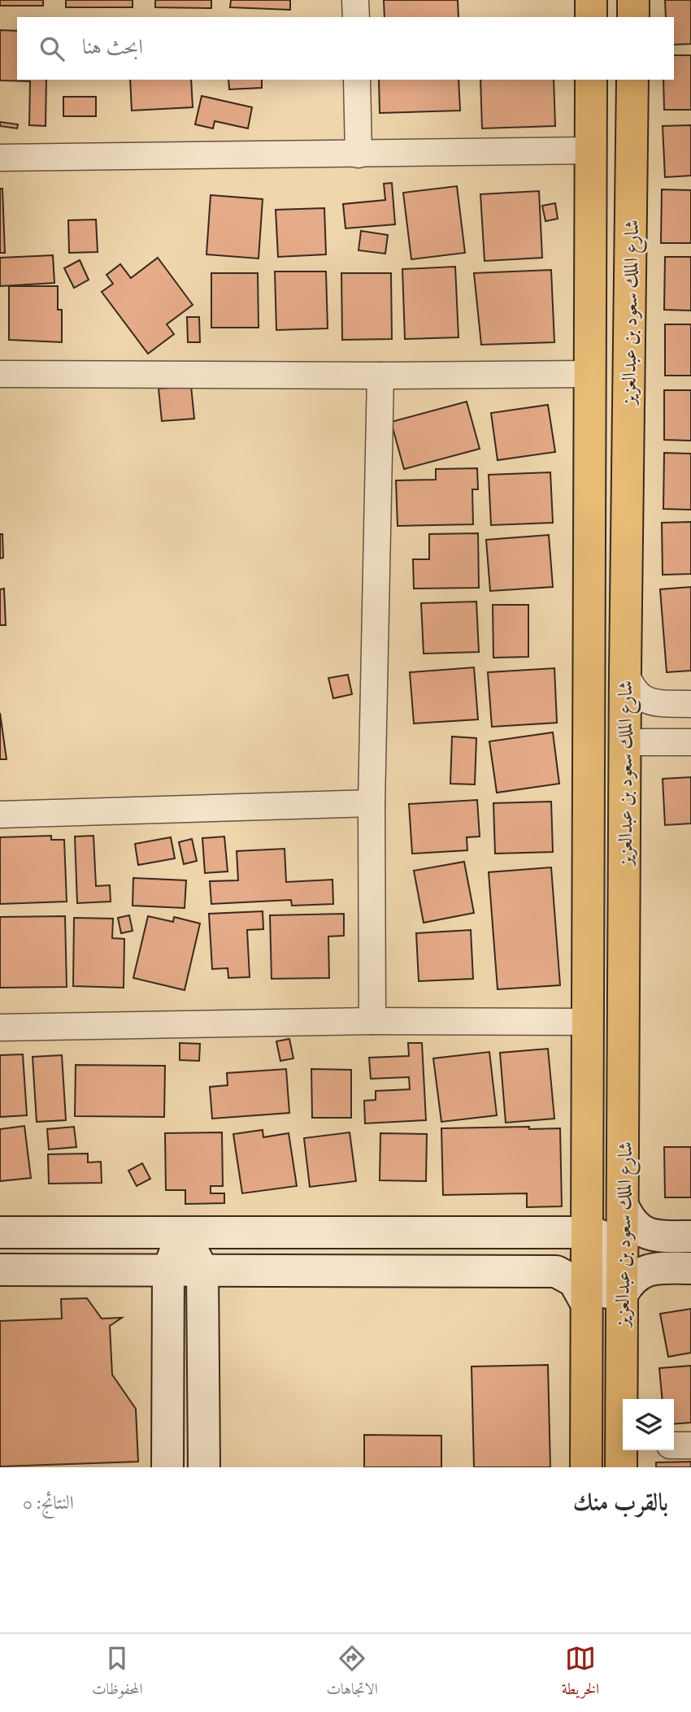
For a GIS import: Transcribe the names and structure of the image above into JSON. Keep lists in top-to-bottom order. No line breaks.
{"streets":{"main road":["شارع الملك سعود بن عبدالعزيز"]},"page":{"search":"ابحث هنا","heading":["بالقرب منك","النتائج: 0"],"nav":["الخريطة","الاتجاهات","المحفوظات"]}}
